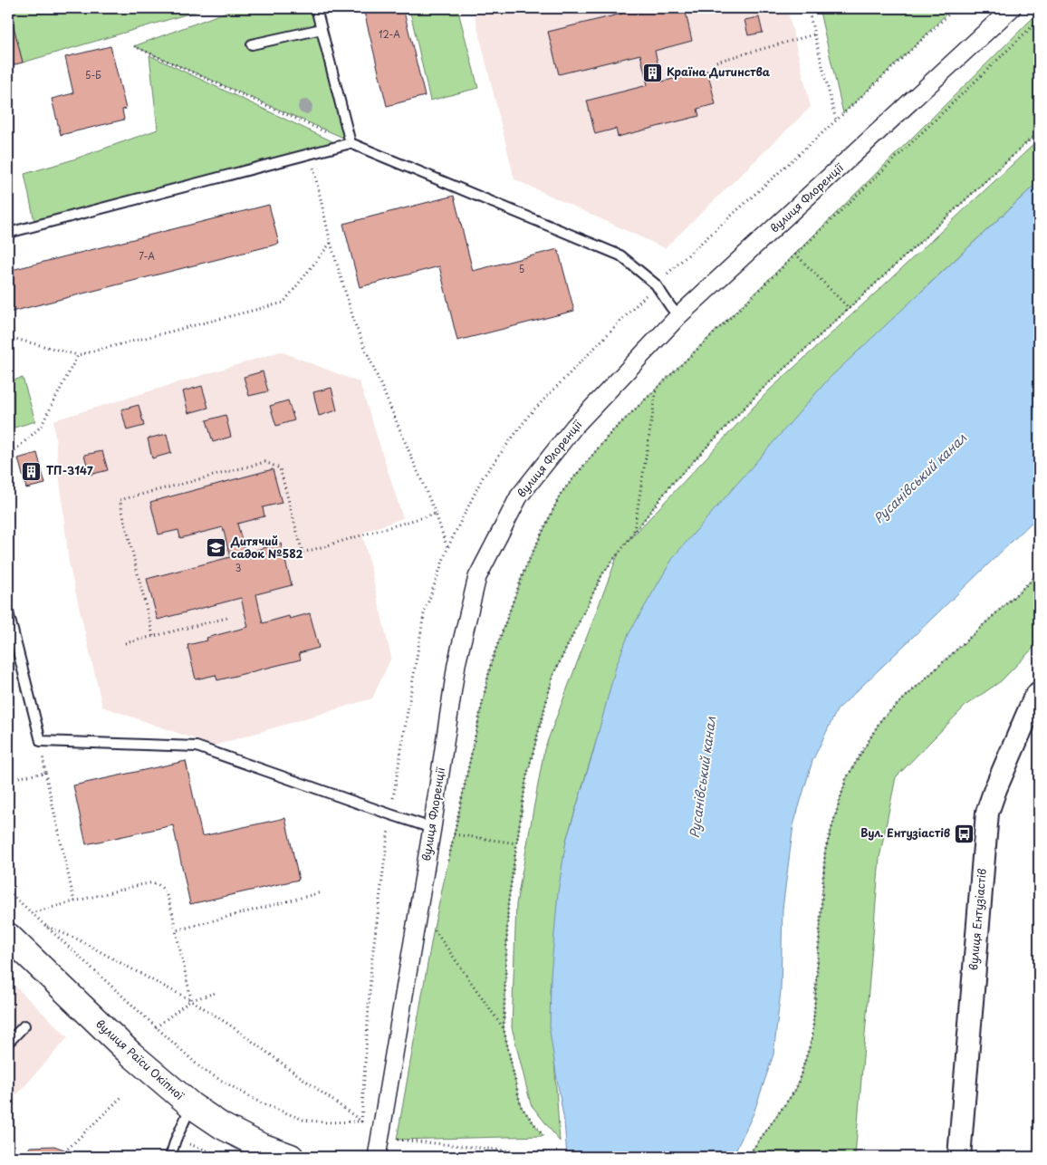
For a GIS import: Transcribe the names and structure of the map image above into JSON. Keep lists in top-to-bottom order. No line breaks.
{"streets":{"main road":["вулиця Раїси Окіпної"],"street":["вулиця Флоренції","вулиця Ентузіастів"]},"water":["Русанівський канал"],"places":{"building":["Країна Дитинства","ТП-3147"],"school or university":["Дитячий садок №582"],"bus stop":["Вул. Ентузіастів"]},"house_numbers":["12-А","5-Б","7-А","5","3"]}
